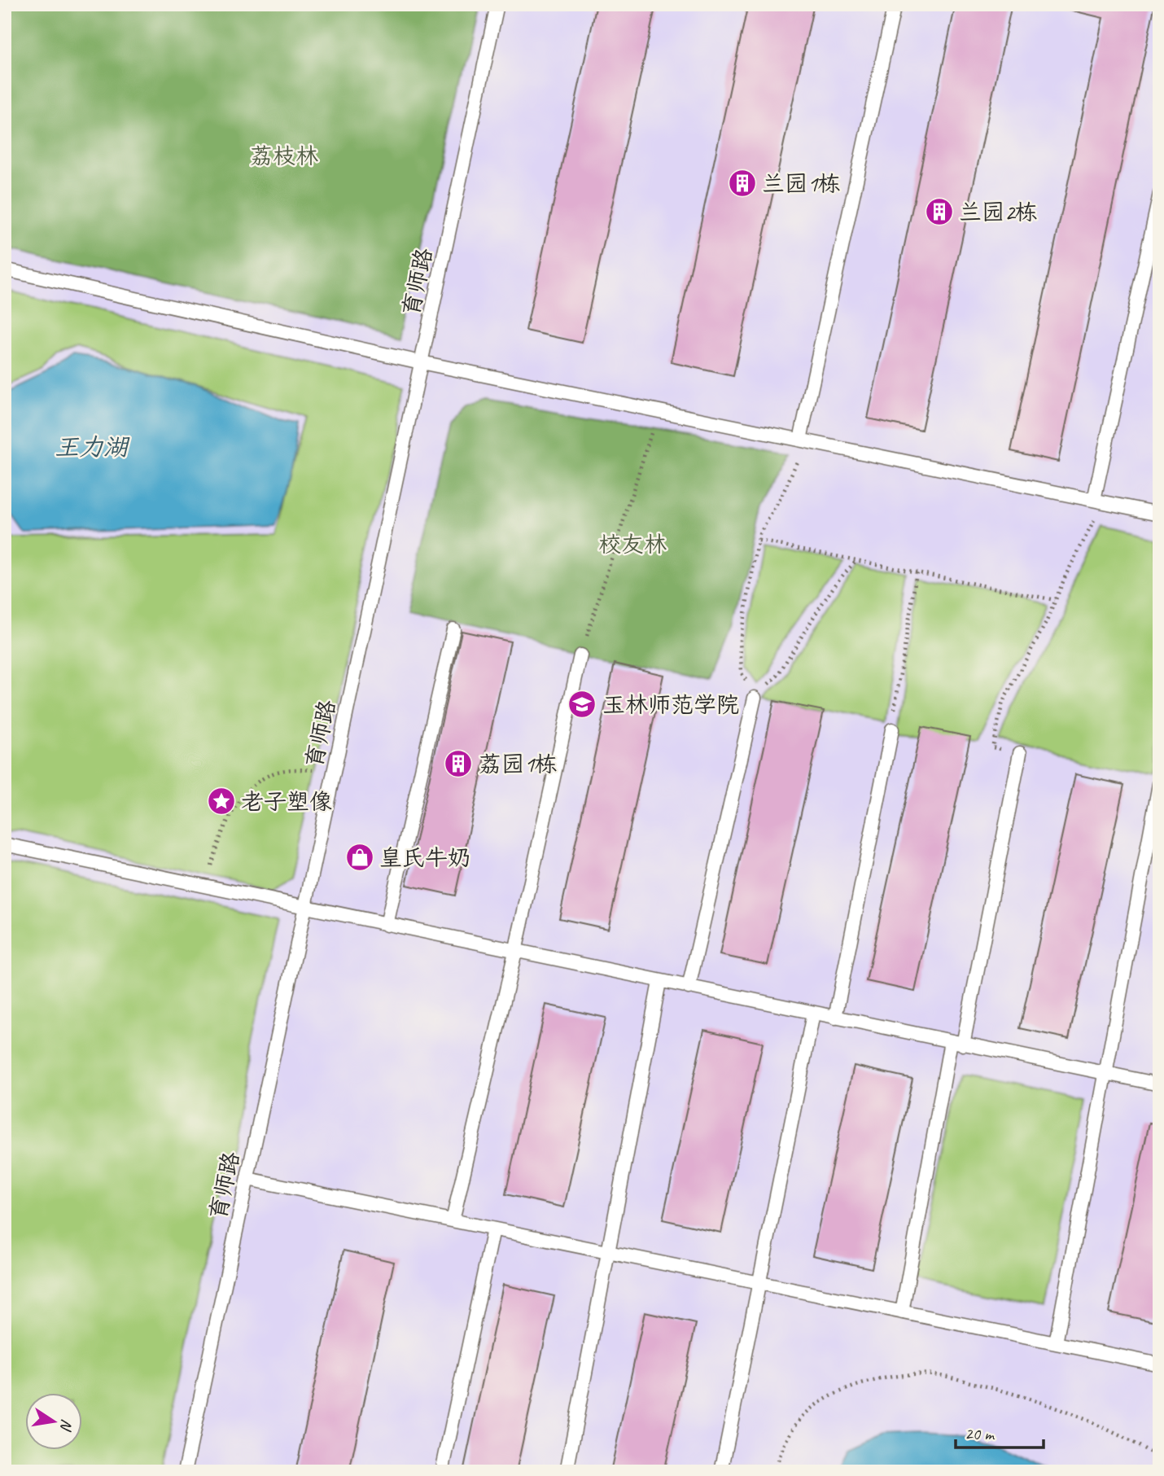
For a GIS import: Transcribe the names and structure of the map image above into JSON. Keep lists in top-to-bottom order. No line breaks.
{"streets":{"lane":["育师路"]},"water":["王力湖"],"parks":["荔枝林","校友林"],"places":{"building":["兰园1栋","兰园2栋","荔园1栋"],"school or university":["玉林师范学院"],"place":["老子塑像"],"shop":["皇氏牛奶"]},"scale_bar":"20 m","north":"right"}
